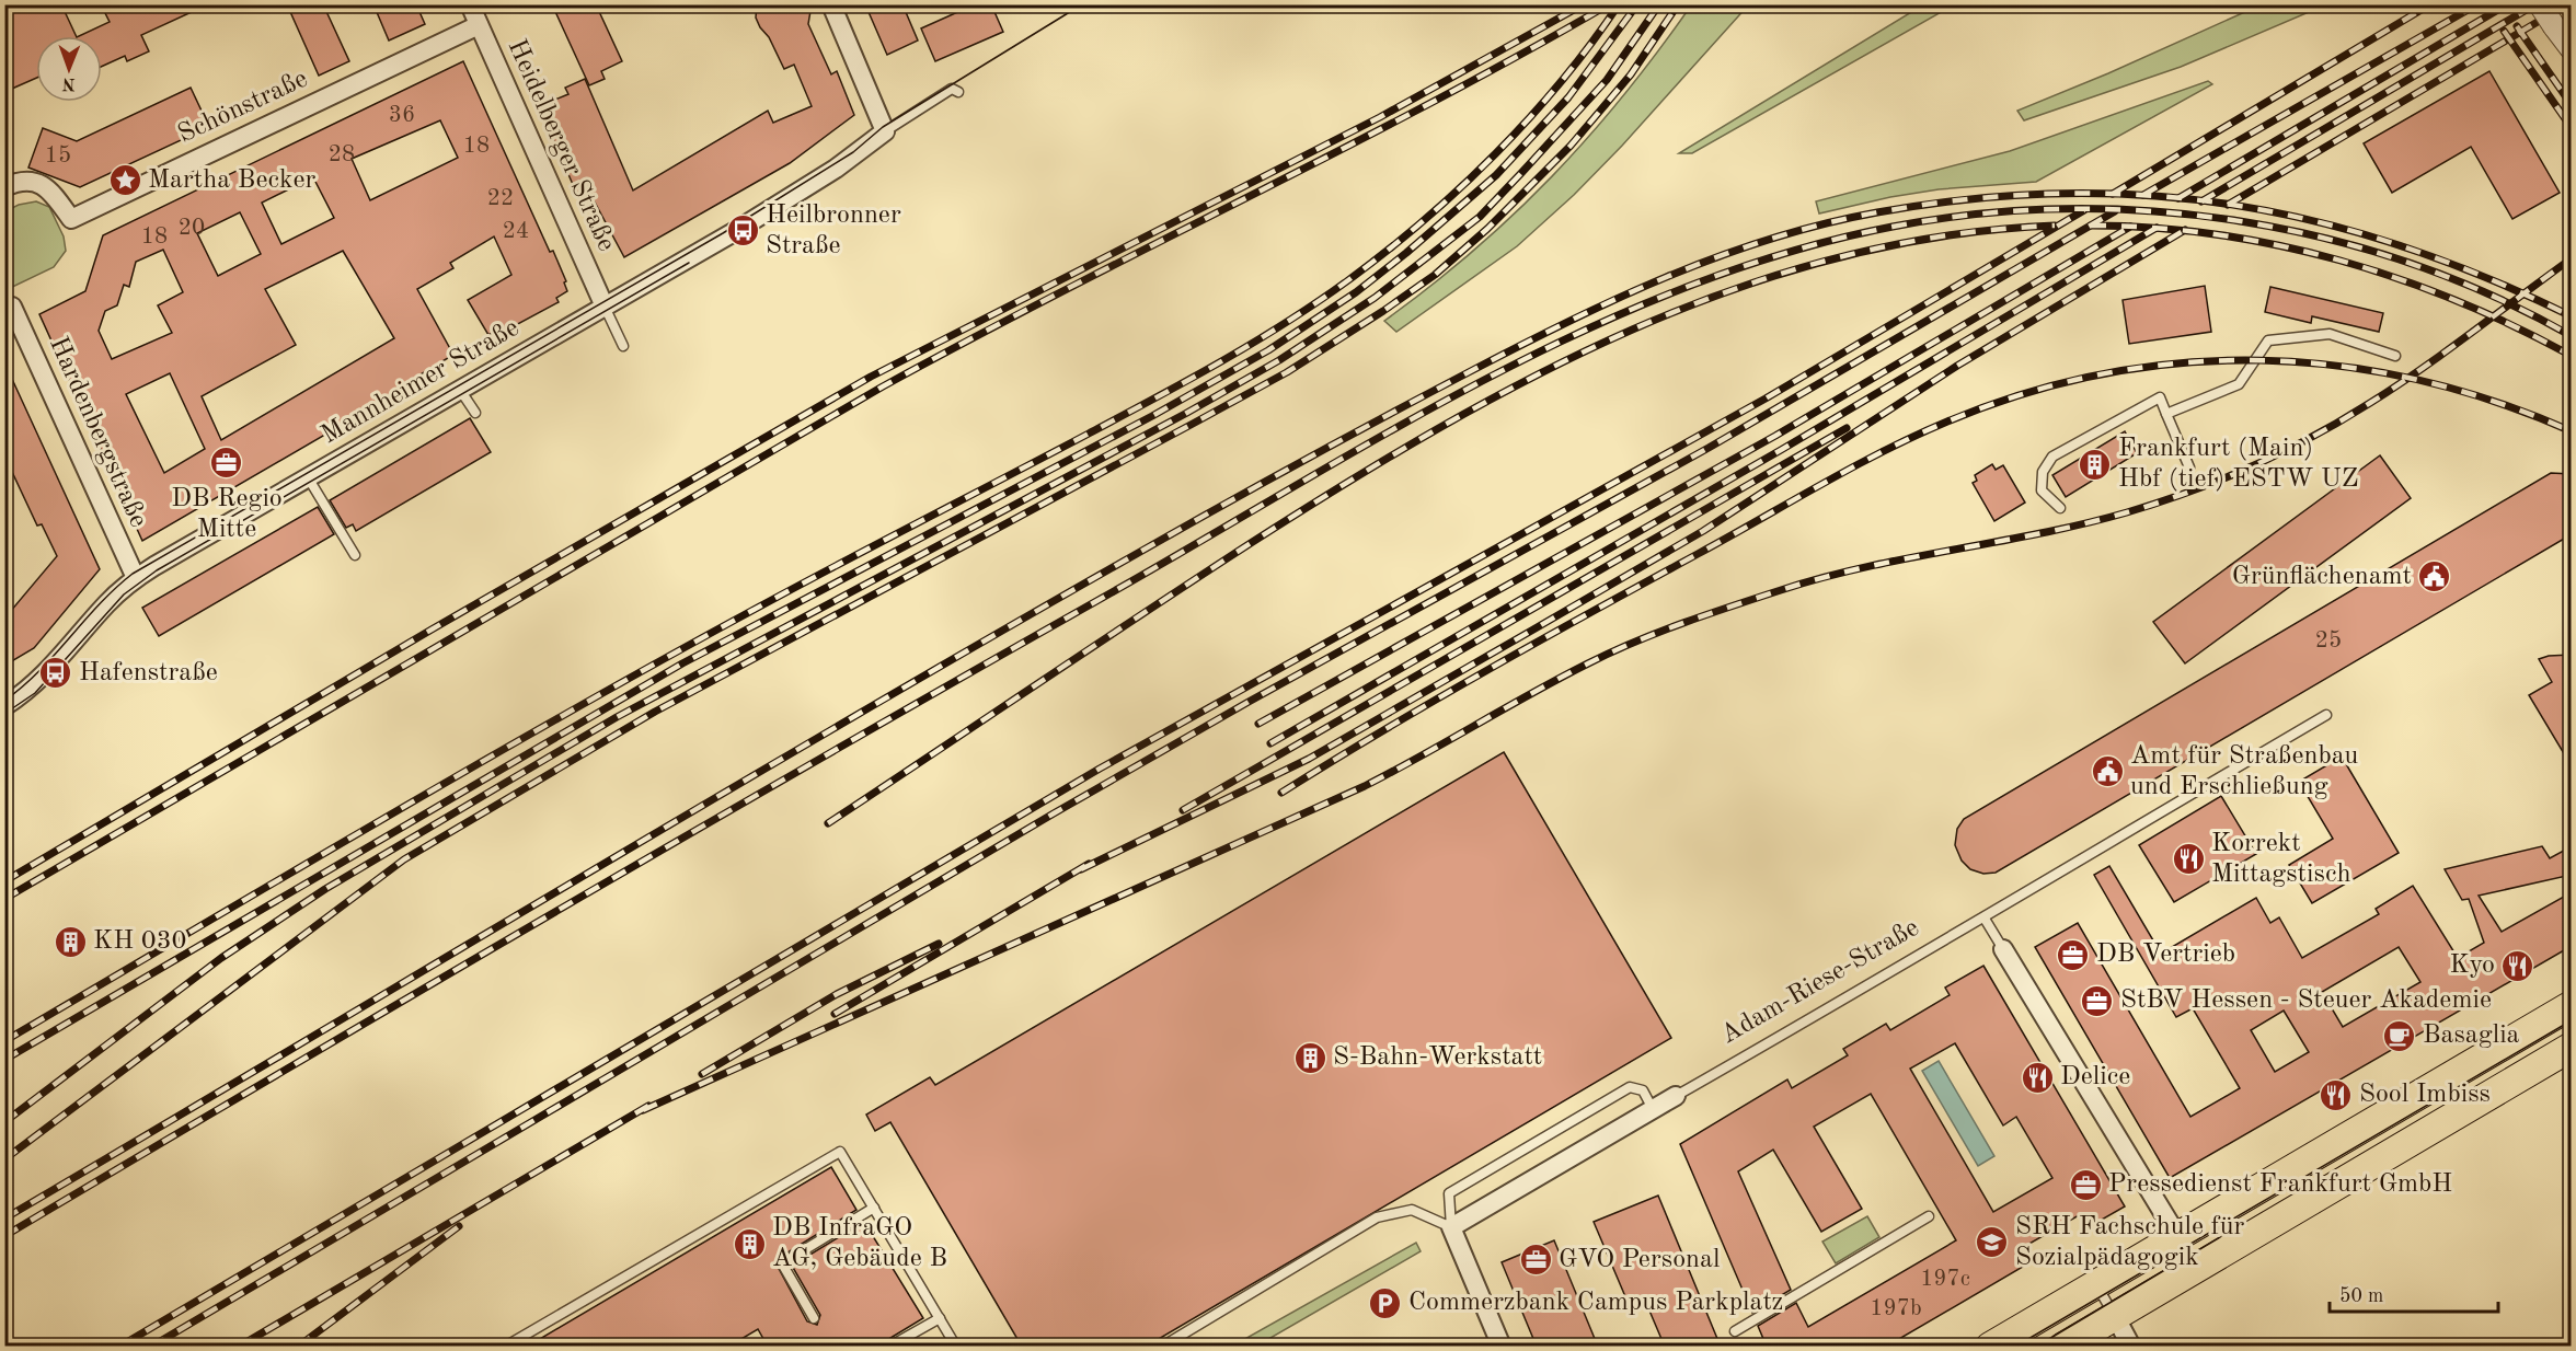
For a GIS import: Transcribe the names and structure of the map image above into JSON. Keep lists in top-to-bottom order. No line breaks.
{"streets":{"street":["Schönstraße","Heidelberger Straße","Mannheimer Straße","Hardenbergstraße","Adam-Riese-Straße"]},"crossings":[["Schönstraße","Heidelberger Straße"],["Heidelberger Straße","Mannheimer Straße"],["Mannheimer Straße","Hardenbergstraße"]],"places":{"place":["Martha Becker"],"bus stop":["Heilbronner Straße","Hafenstraße"],"office":["DB Regio Mitte","DB Vertrieb","StBV Hessen - Steuer Akademie","Pressedienst Frankfurt GmbH","GVO Personal"],"building":["Frankfurt (Main) Hbf (tief) ESTW UZ","KH 030","S-Bahn-Werkstatt","DB InfraGO AG, Gebäude B"],"public building":["Grünflächenamt","Amt für Straßenbau und Erschließung"],"restaurant":["Korrekt Mittagstisch","Kyo","Delice","Sool Imbiss"],"cafe":["Basaglia"],"school or university":["SRH Fachschule für Sozialpädagogik"],"parking":["Commerzbank Campus Parkplatz"]},"house_numbers":["36","18","28","15","22","20","24","18","25","197c","197b"],"scale_bar":"50 m","north":"bottom"}
